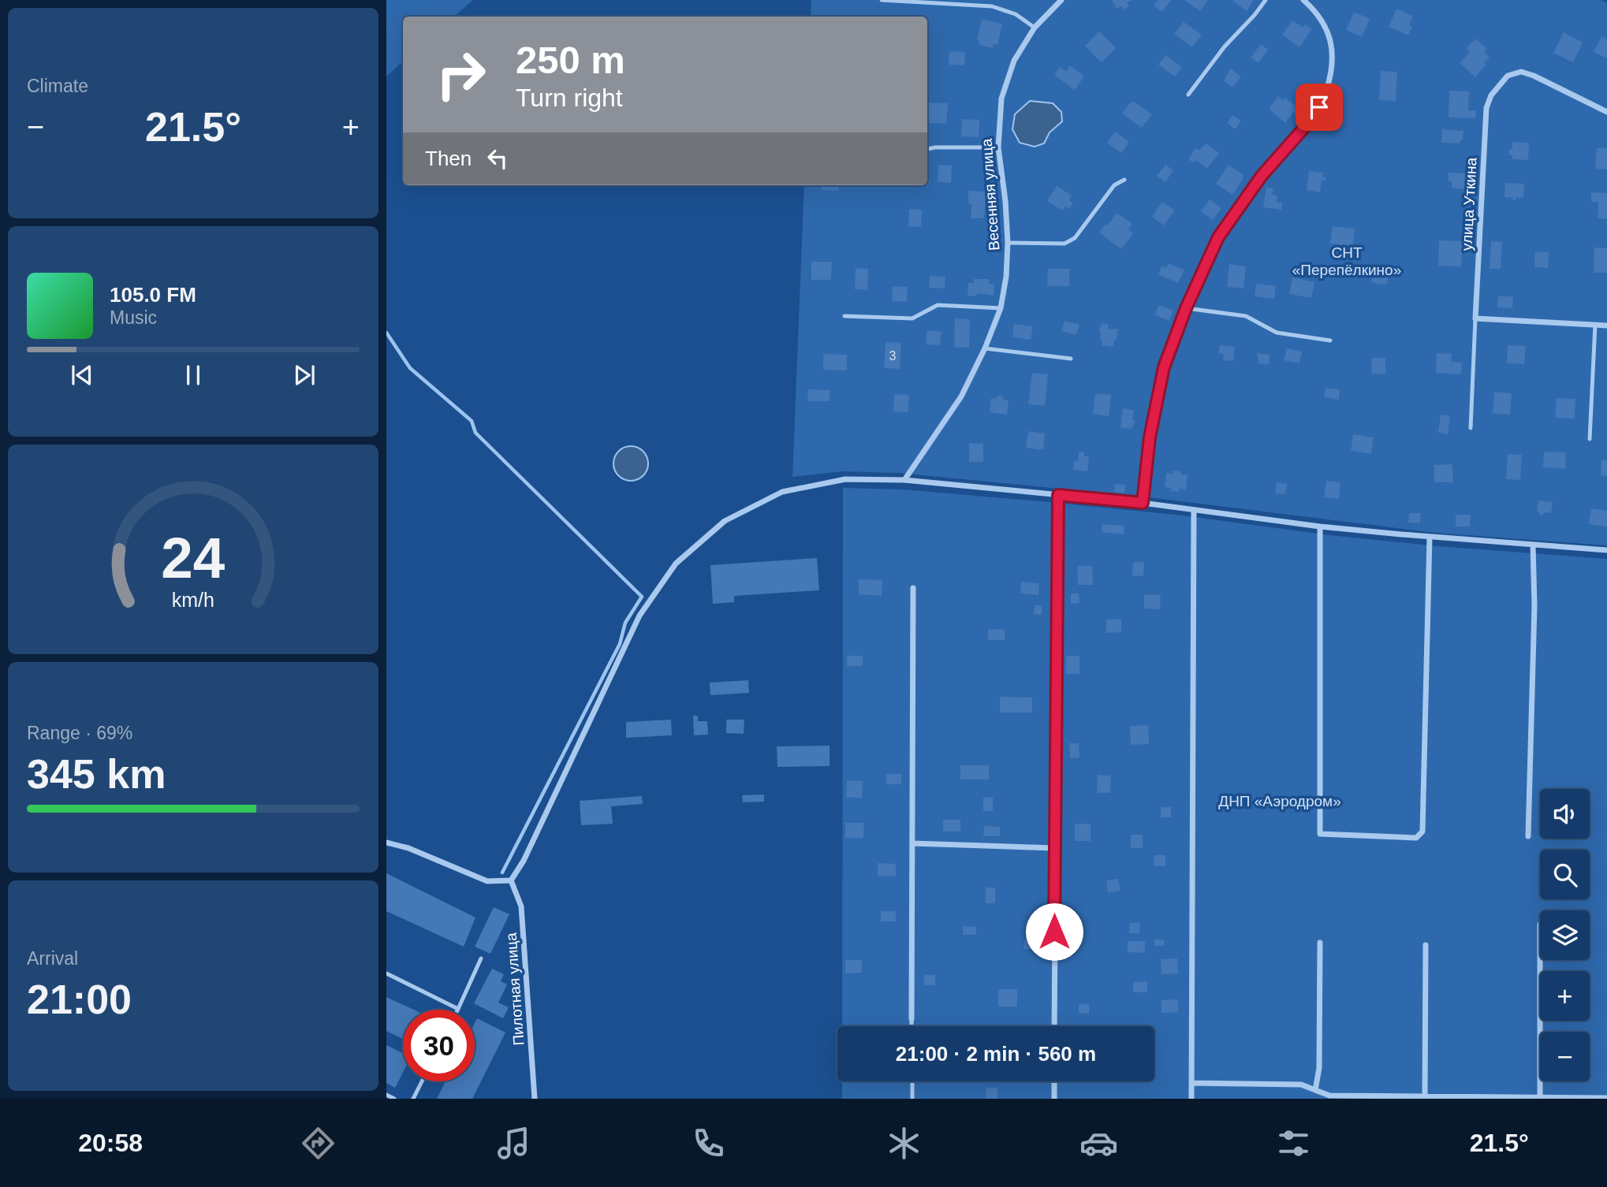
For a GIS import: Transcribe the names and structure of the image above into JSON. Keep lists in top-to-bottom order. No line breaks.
{"streets":{"street":["Весенняя улица","улица Уткина","Пилотная улица"]},"parks":["СНТ «Перепёлкино»","ДНП «Аэродром»"],"house_numbers":["3"],"page":{"tile":["Climate",["Range · 69%","345 km"],["Arrival","21:00"]],"turn":["250 m","Turn right"],"heat":["−","21.5°","+"],"then":"Then","song":["105.0 FM","Music"],"map_buttons":["+","−"],"limit":"30","trip":"21:00 · 2 min · 560 m","tabs":["20:58","21.5°"],"gauge":["24","km/h"]}}
